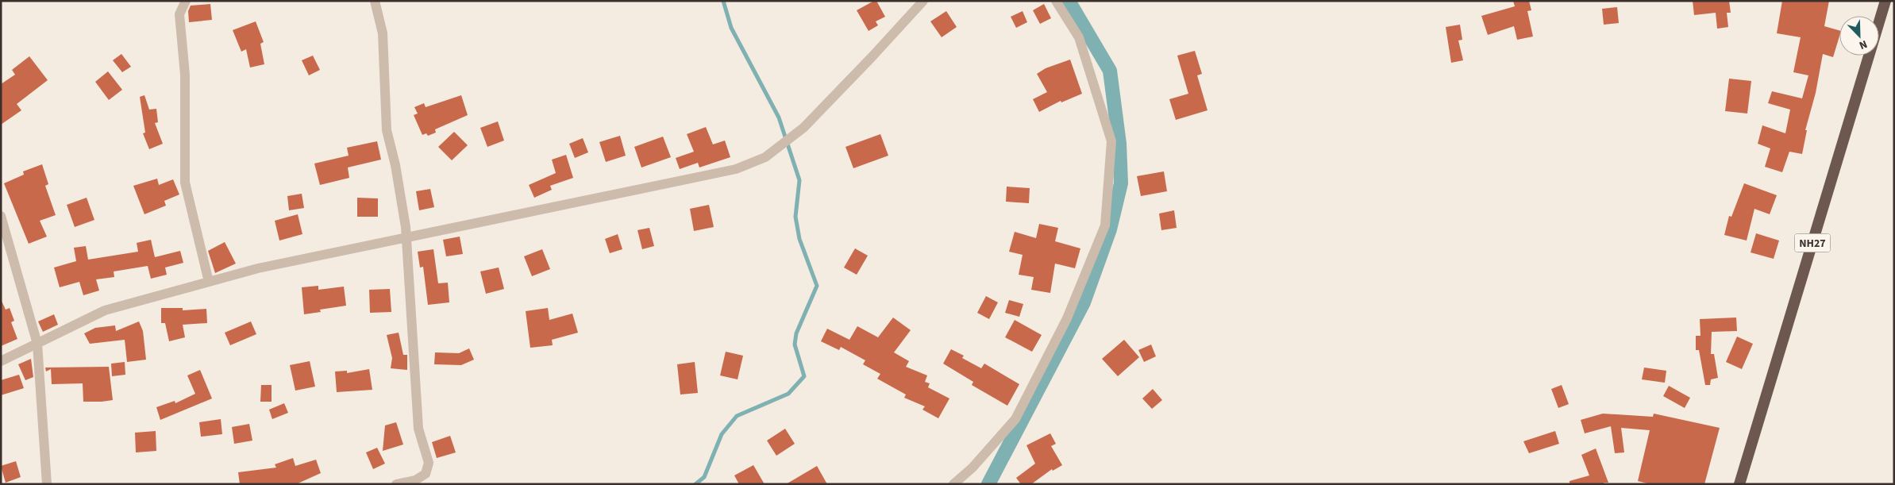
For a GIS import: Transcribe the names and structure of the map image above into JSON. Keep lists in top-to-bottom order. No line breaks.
{"streets":{"highway":["NH27"]},"north":"bottom right"}
